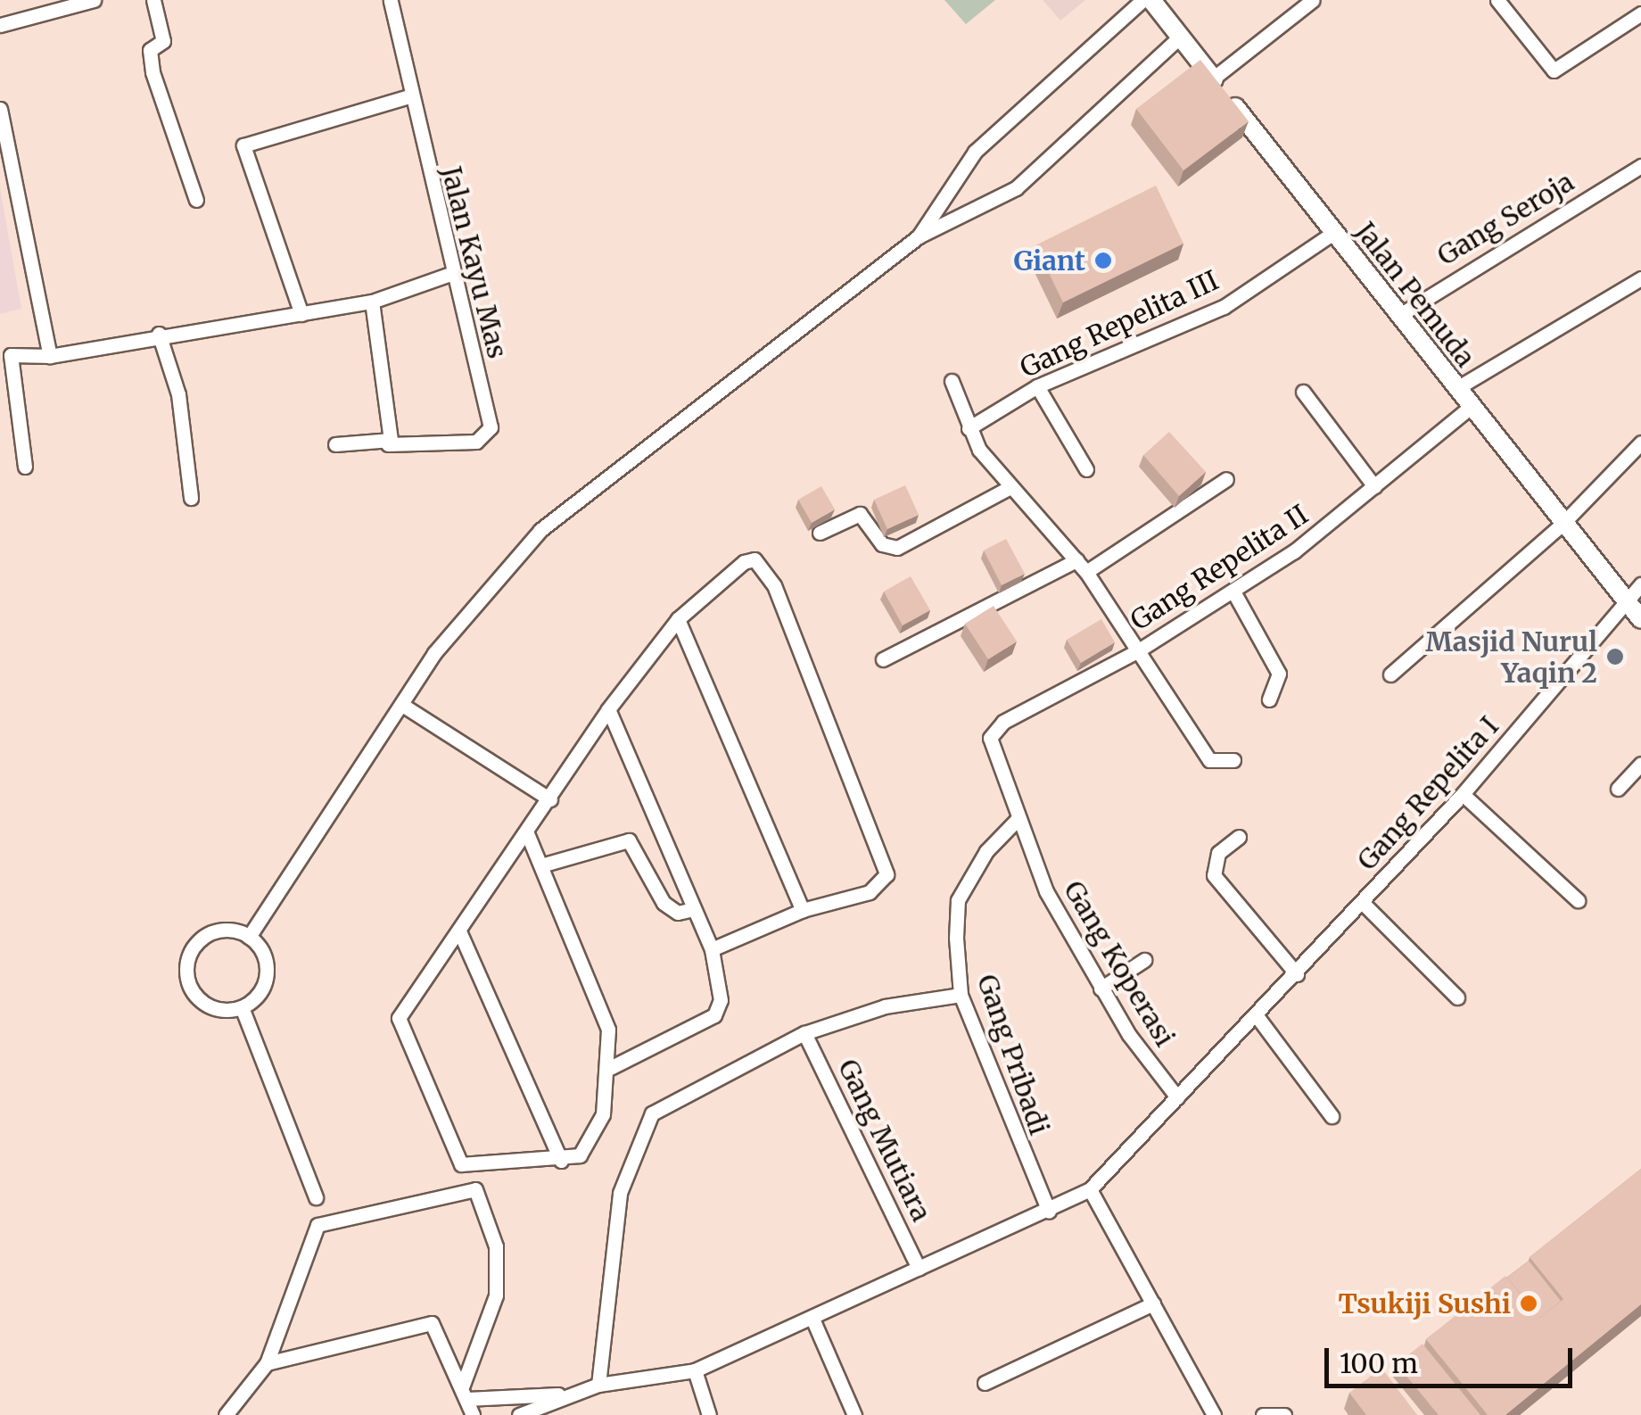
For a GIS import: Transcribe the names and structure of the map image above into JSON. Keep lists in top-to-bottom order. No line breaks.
{"streets":{"main road":["Jalan Pemuda"],"street":["Gang Seroja","Jalan Kayu Mas","Gang Repelita III","Gang Repelita II","Gang Repelita I","Gang Koperasi","Gang Pribadi","Gang Mutiara"]},"crossings":[["Gang Seroja","Jalan Pemuda"],["Jalan Pemuda","Gang Repelita III"],["Jalan Pemuda","Gang Repelita II"],["Jalan Pemuda","Gang Repelita I"],["Gang Repelita II","Gang Koperasi"],["Gang Repelita I","Gang Koperasi"],["Gang Repelita I","Gang Pribadi"],["Gang Repelita I","Gang Mutiara"],["Gang Koperasi","Gang Pribadi"]],"places":["Giant","Masjid Nurul Yaqin 2","Tsukiji Sushi"],"scale_bar":"100 m"}
